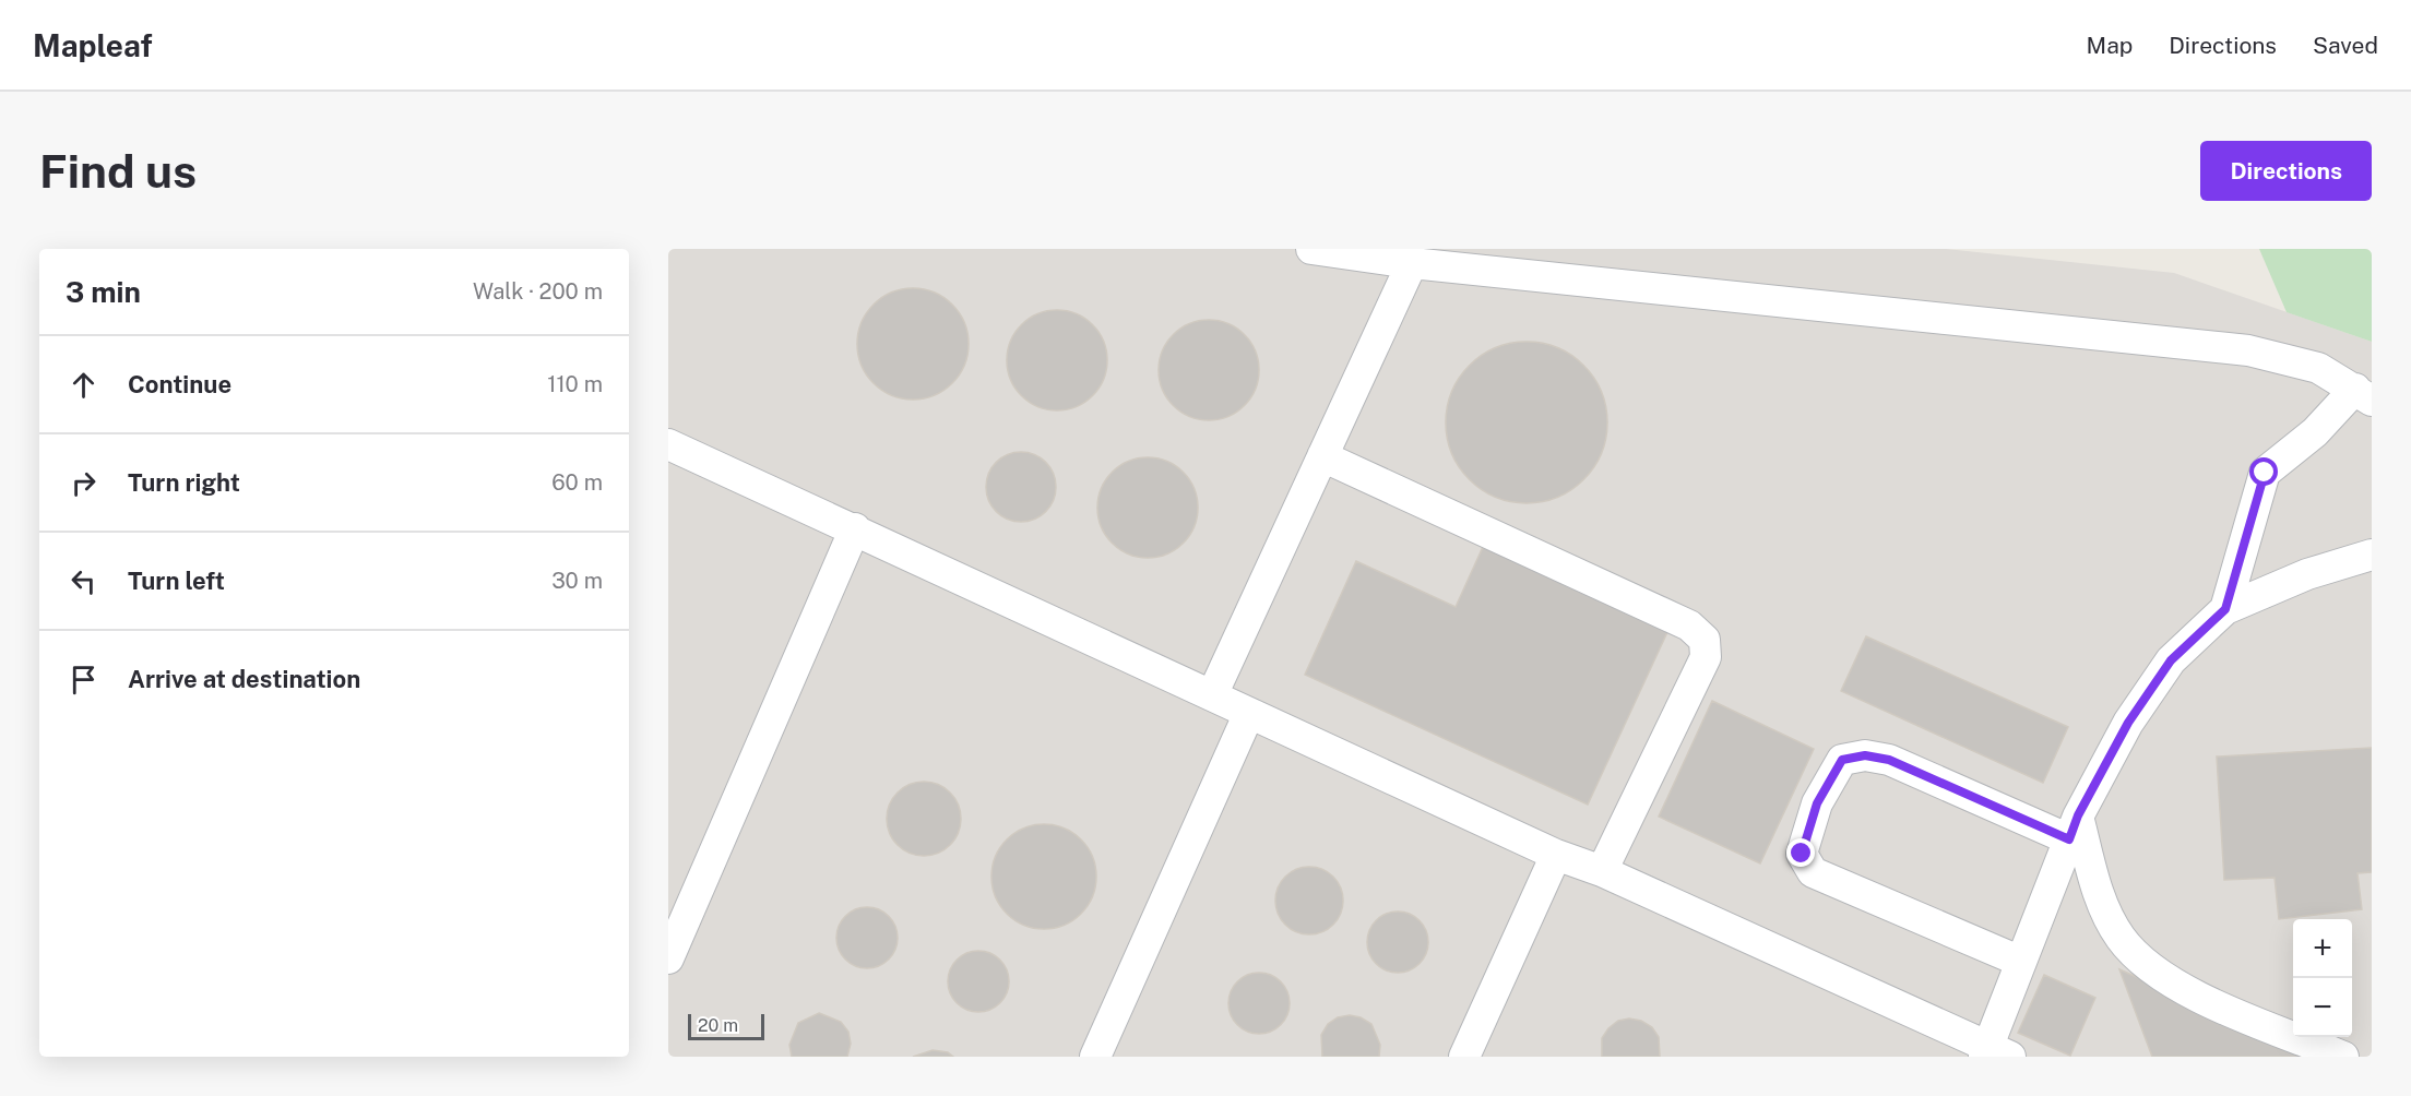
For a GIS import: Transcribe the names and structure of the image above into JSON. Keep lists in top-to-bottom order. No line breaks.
{"scale_bar":"20 m","page":{"header":"Mapleaf","nav":["Map","Directions","Saved"],"buttons":"Directions","title":"Find us","heading":["3 min","Walk · 200 m"],"list":[["Continue","110 m"],["Turn right","60 m"],["Turn left","30 m"],"Arrive at destination"],"map_buttons":["+","−"],"scale":"20 m"}}
